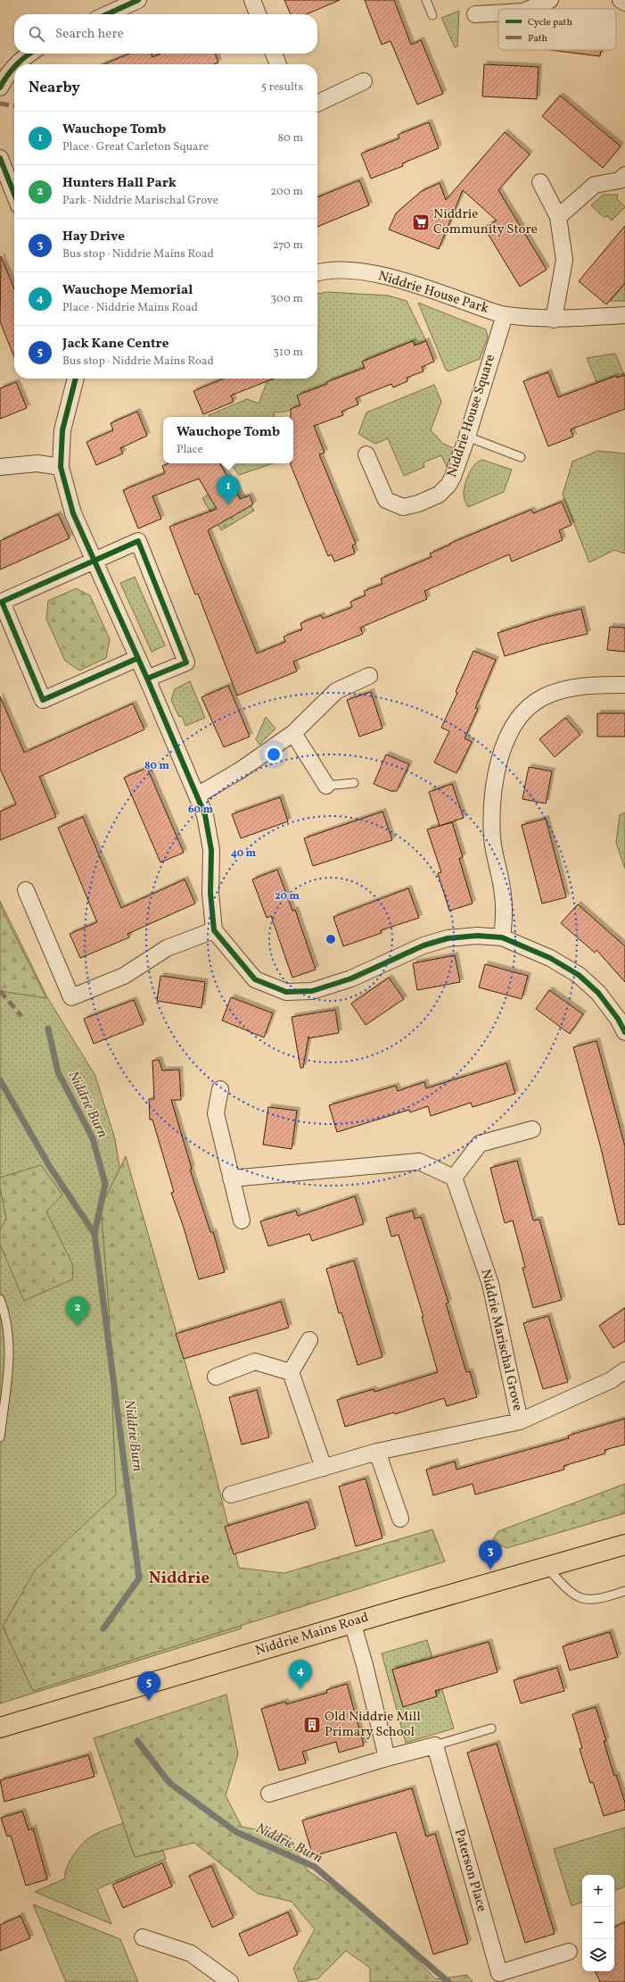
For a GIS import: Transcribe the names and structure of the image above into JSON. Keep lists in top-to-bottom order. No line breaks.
{"streets":{"main road":["Niddrie Mains Road"],"street":["Niddrie House Park","Niddrie House Square","Niddrie Marischal Grove","Paterson Place"]},"crossings":[["Niddrie House Park","Niddrie House Square"]],"districts":["Niddrie"],"water":["Niddrie Burn"],"places":{"supermarket":["Niddrie Community Store"],"building":["Old Niddrie Mill Primary School"]},"legend":["Cycle path","Path"],"page":{"search":"Search here","heading":["Nearby","5 results"],"list":[{"mark":"1","name":"Wauchope Tomb","note":"Place · Great Carleton Square","value":"80 m"},{"mark":"2","name":"Hunters Hall Park","note":"Park · Niddrie Marischal Grove","value":"200 m"},{"mark":"3","name":"Hay Drive","note":"Bus stop · Niddrie Mains Road","value":"270 m"},{"mark":"4","name":"Wauchope Memorial","note":"Place · Niddrie Mains Road","value":"300 m"},{"mark":"5","name":"Jack Kane Centre","note":"Bus stop · Niddrie Mains Road","value":"310 m"}],"popup":["Wauchope Tomb","Place"],"pins":["1","2","3","4","5"],"map_buttons":["+","−"]},"rings":["80 m","60 m","40 m","20 m"]}
